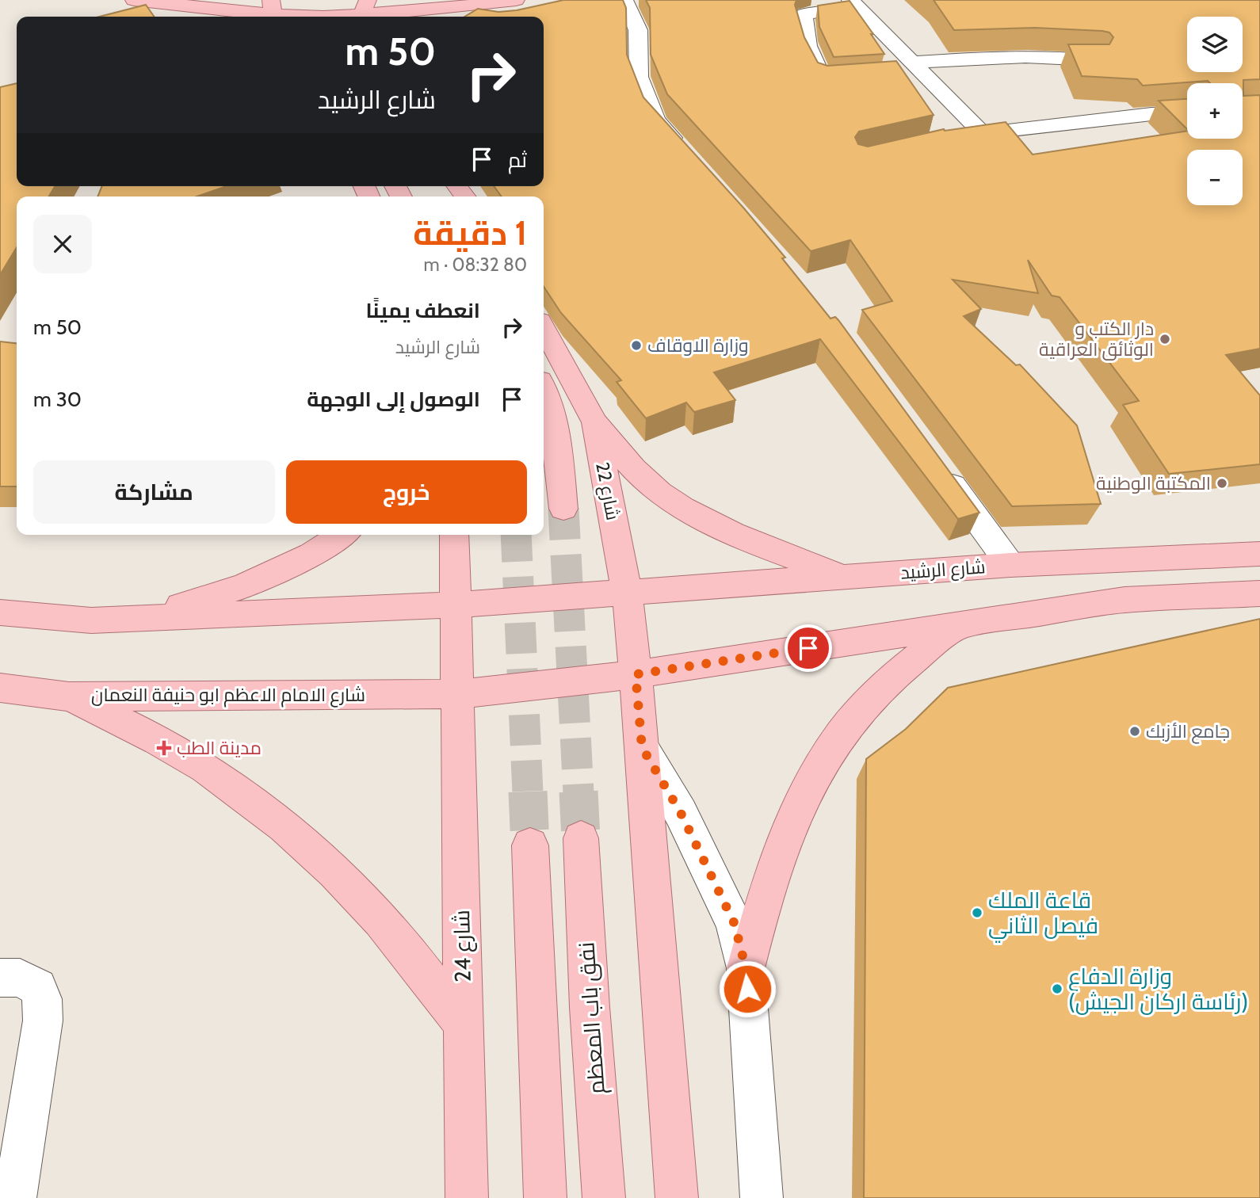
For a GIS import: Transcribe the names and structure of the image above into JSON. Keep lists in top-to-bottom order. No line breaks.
{"streets":{"main road":["شارع 22","شارع الرشيد","شارع الامام الاعظم ابو حنيفة النعمان","شارع 24","نفق باب المعظم"]},"crossings":[["شارع 22","شارع الرشيد"],["شارع 22","شارع الامام الاعظم ابو حنيفة النعمان"],["شارع الامام الاعظم ابو حنيفة النعمان","شارع 24"]],"places":{"other":["دار الكتب و الوثائق العراقية","وزارة الاوقاف","المكتبة الوطنية","جامع الأزبك","قاعة الملك فيصل الثاني","وزارة الدفاع (رئاسة اركان الجيش)"],"health":["مدينة الطب"]},"page":{"map_buttons":["+","−"],"turn":["50 m","شارع الرشيد"],"then":"ثم","heading":["1 دقيقة","80 m · 08:32"],"list":[{"name":"انعطف يمينًا","note":"شارع الرشيد","value":"50 m"},{"name":"الوصول إلى الوجهة","value":"30 m"}],"buttons":["خروج","مشاركة"]}}
